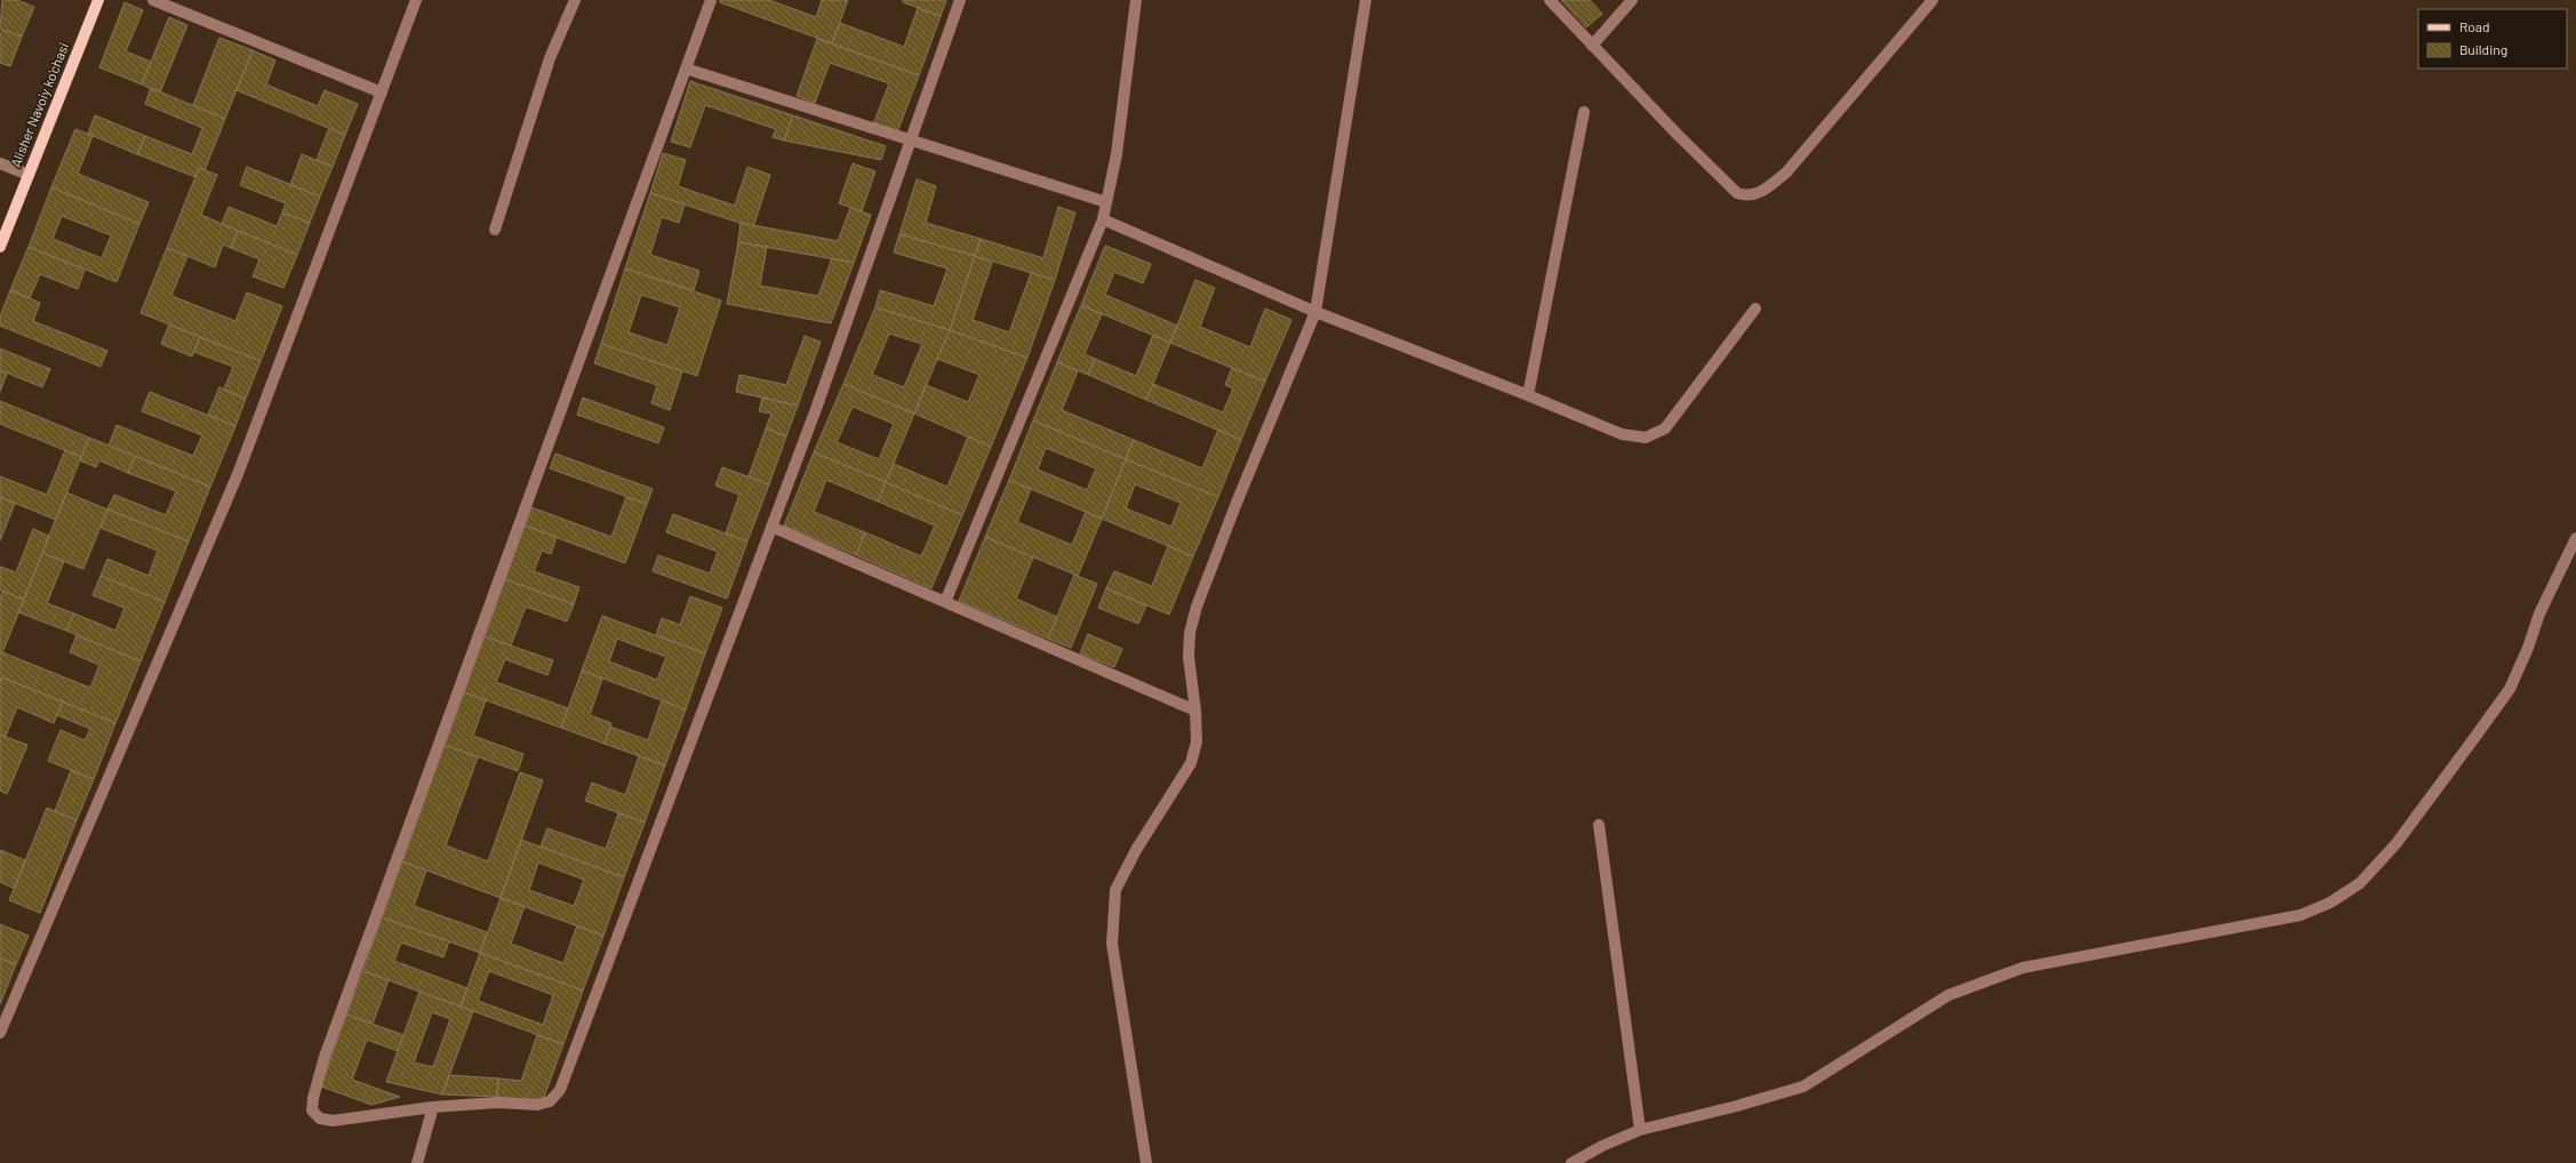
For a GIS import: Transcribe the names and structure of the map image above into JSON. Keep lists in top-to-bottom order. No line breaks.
{"streets":{"main road":["Alisher Navoiy ko'chasi"]},"legend":["Road","Building"]}
